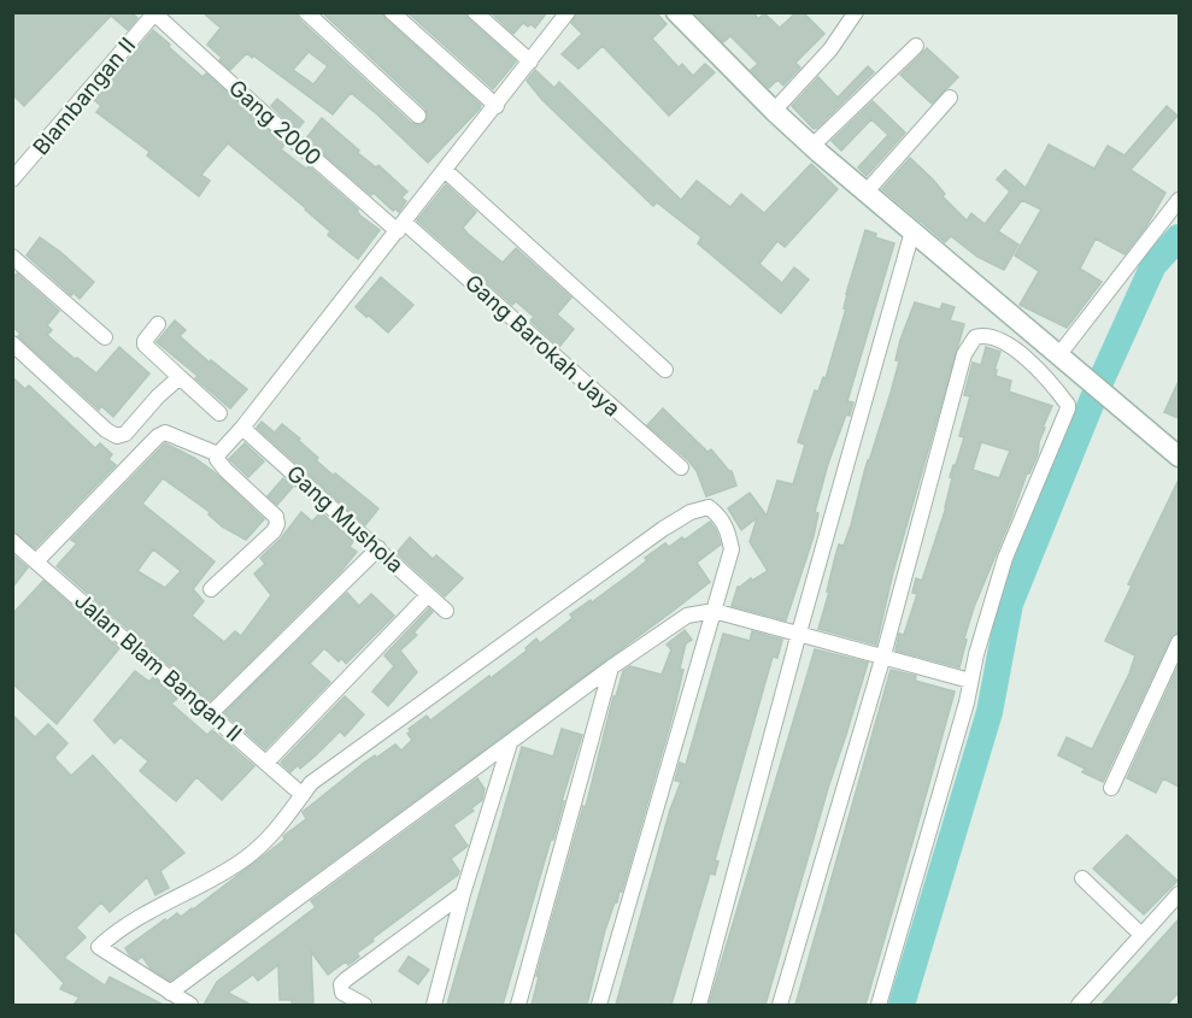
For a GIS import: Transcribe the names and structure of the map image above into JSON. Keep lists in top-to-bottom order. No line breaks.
{"streets":{"street":["Blambangan II","Gang 2000","Gang Barokah Jaya","Gang Mushola","Jalan Blam Bangan II"]},"crossings":[["Blambangan II","Gang 2000"],["Gang 2000","Gang Barokah Jaya"]]}
